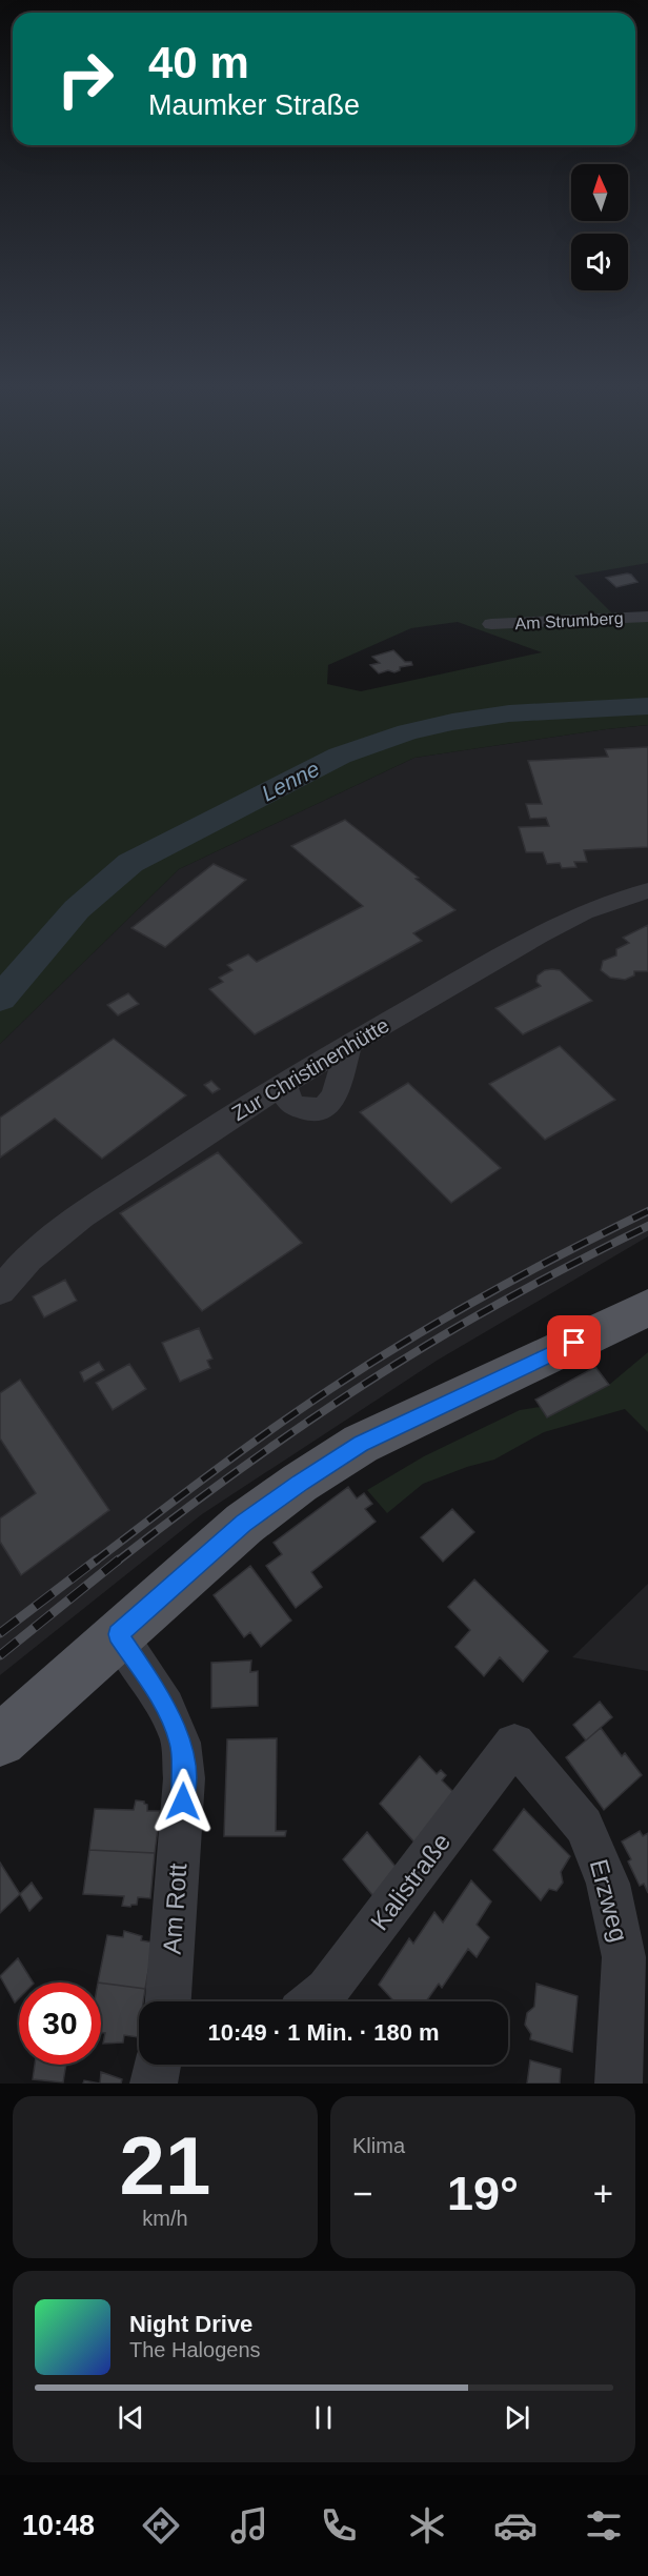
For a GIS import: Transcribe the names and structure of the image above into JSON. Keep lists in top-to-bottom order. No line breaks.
{"streets":{"street":["Am Strumberg","Zur Christinenhütte","Kalistraße","Erzweg","Am Rott"]},"crossings":[["Kalistraße","Erzweg"]],"water":["Lenne"],"north":"top","page":{"turn":["40 m","Maumker Straße"],"limit":"30","trip":"10:49 · 1 Min. · 180 m","tile":[["21","km/h"],"Klima"],"heat":["−","19°","+"],"song":["Night Drive","The Halogens"],"tabs":"10:48"}}
